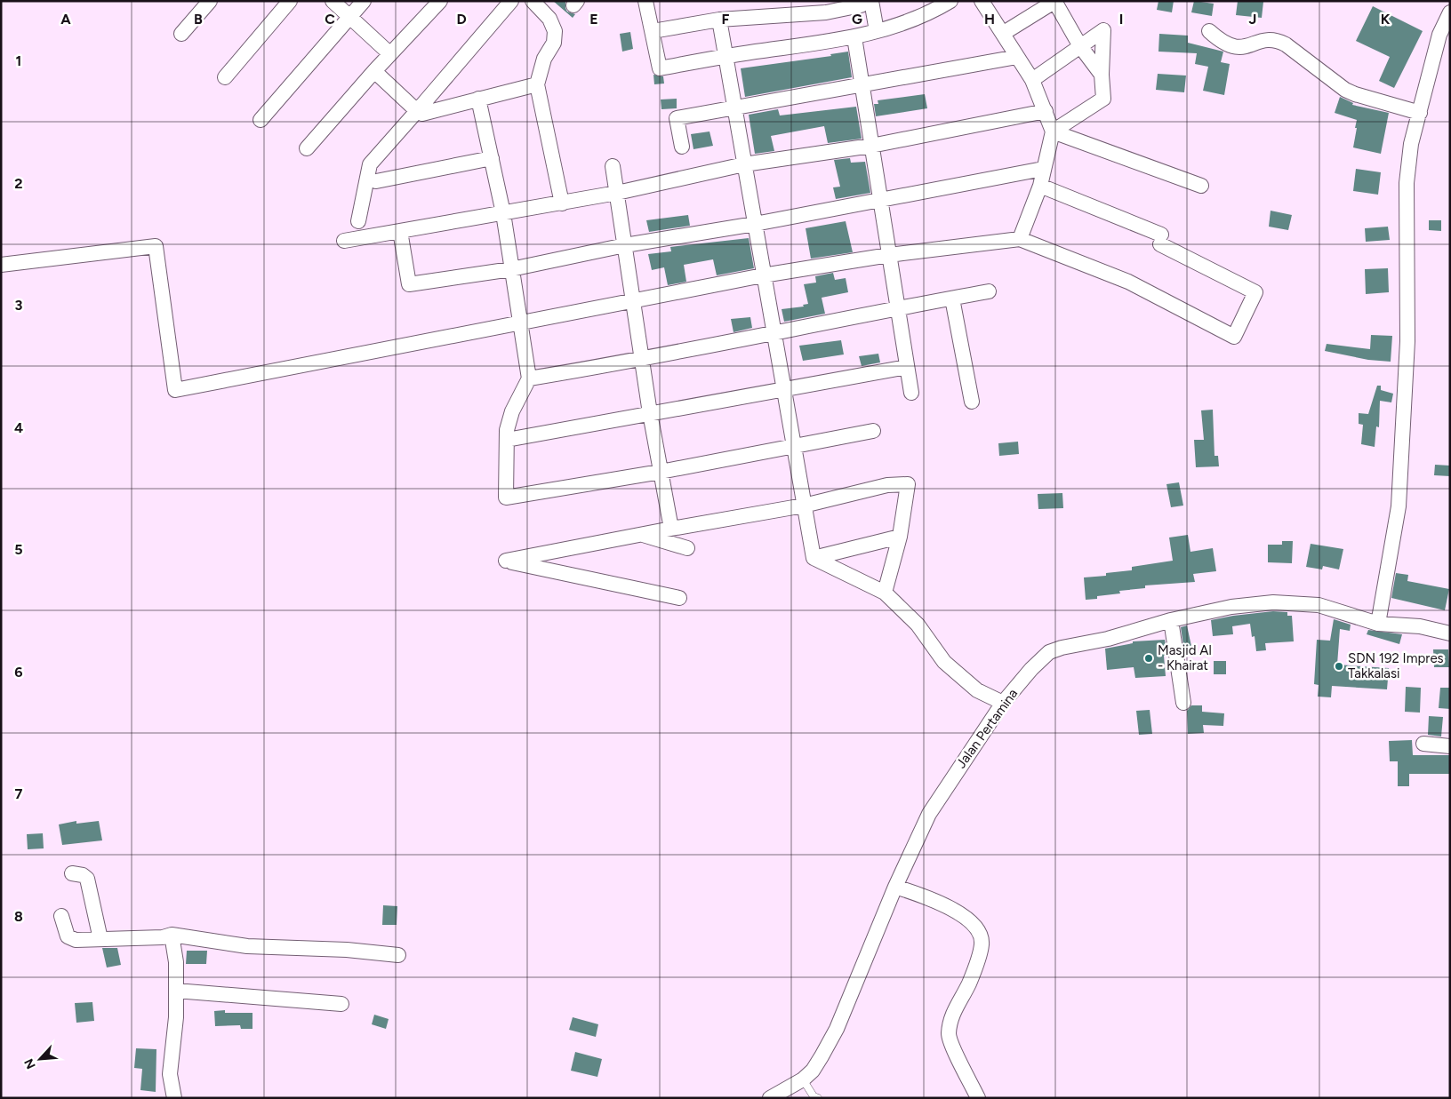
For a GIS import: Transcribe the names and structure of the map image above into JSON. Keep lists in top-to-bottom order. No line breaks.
{"streets":{"street":["Jalan Pertamina"]},"places":["Masjid Al - Khairat","SDN 192 Impres Takkalasi"],"north":"bottom left","grid":{"columns":["A","B","C","D","E","F","G","H","I","J","K"],"rows":["1","2","3","4","5","6","7","8"]}}
